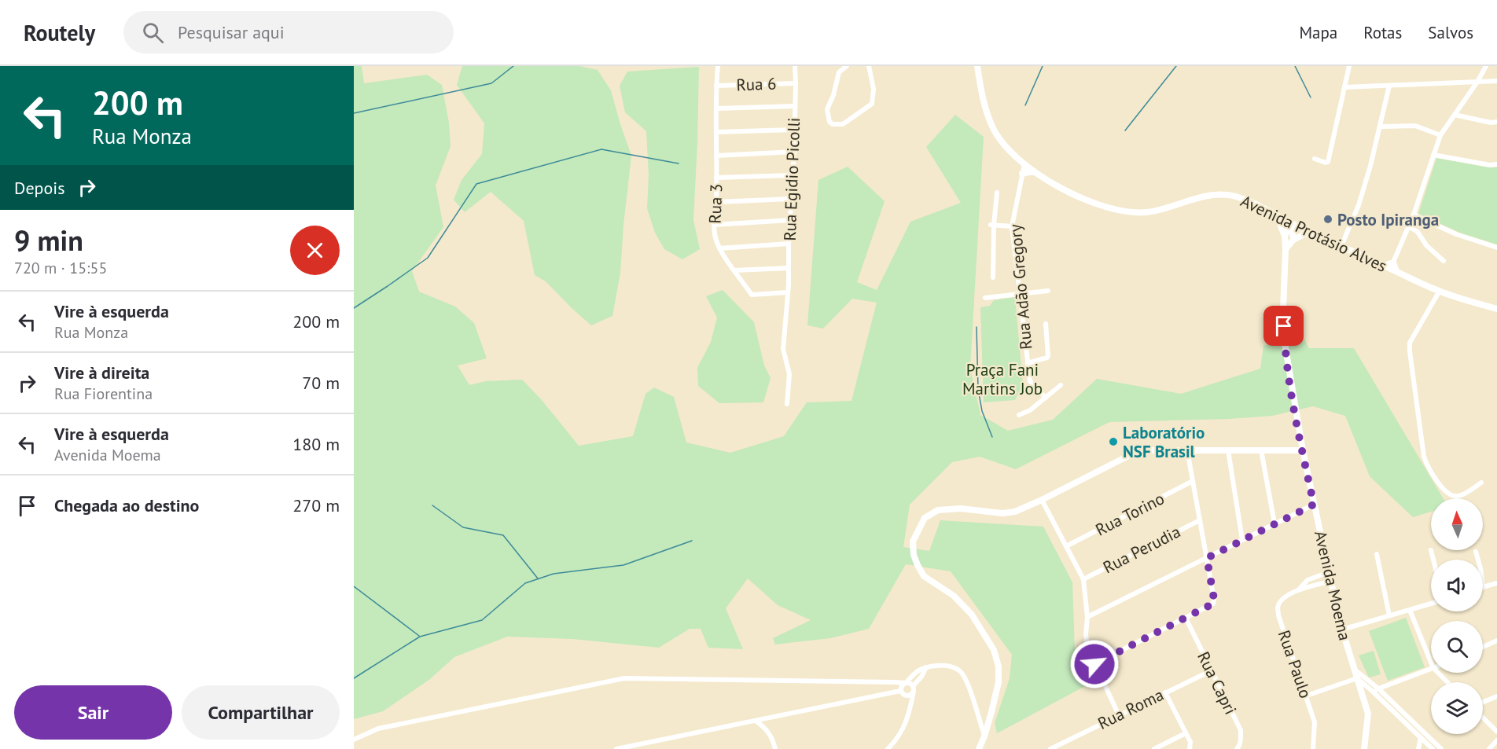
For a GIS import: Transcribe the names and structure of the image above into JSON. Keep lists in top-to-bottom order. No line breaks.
{"streets":{"main road":["Avenida Protásio Alves","Avenida Moema"],"street":["Rua 6","Rua Egidio Picolli","Rua 3","Rua Adão Gregory","Rua Torino","Rua Perudia","Rua Paulo","Rua Capri","Rua Roma"]},"crossings":[["Rua 6","Rua Egidio Picolli"],["Rua 6","Rua 3"],["Rua Egidio Picolli","Rua 3"],["Avenida Protásio Alves","Rua Adão Gregory"],["Avenida Moema","Rua Paulo"],["Rua Capri","Rua Roma"]],"parks":["Praça Fani Martins Job"],"places":["Posto Ipiranga","Laboratório NSF Brasil"],"north":"top","page":{"header":"Routely","search":"Pesquisar aqui","nav":["Mapa","Rotas","Salvos"],"turn":["200 m","Rua Monza"],"then":"Depois","heading":["9 min","720 m · 15:55"],"list":[{"name":"Vire à esquerda","note":"Rua Monza","value":"200 m"},{"name":"Vire à direita","note":"Rua Fiorentina","value":"70 m"},{"name":"Vire à esquerda","note":"Avenida Moema","value":"180 m"},{"name":"Chegada ao destino","value":"270 m"}],"buttons":["Sair","Compartilhar"]}}
